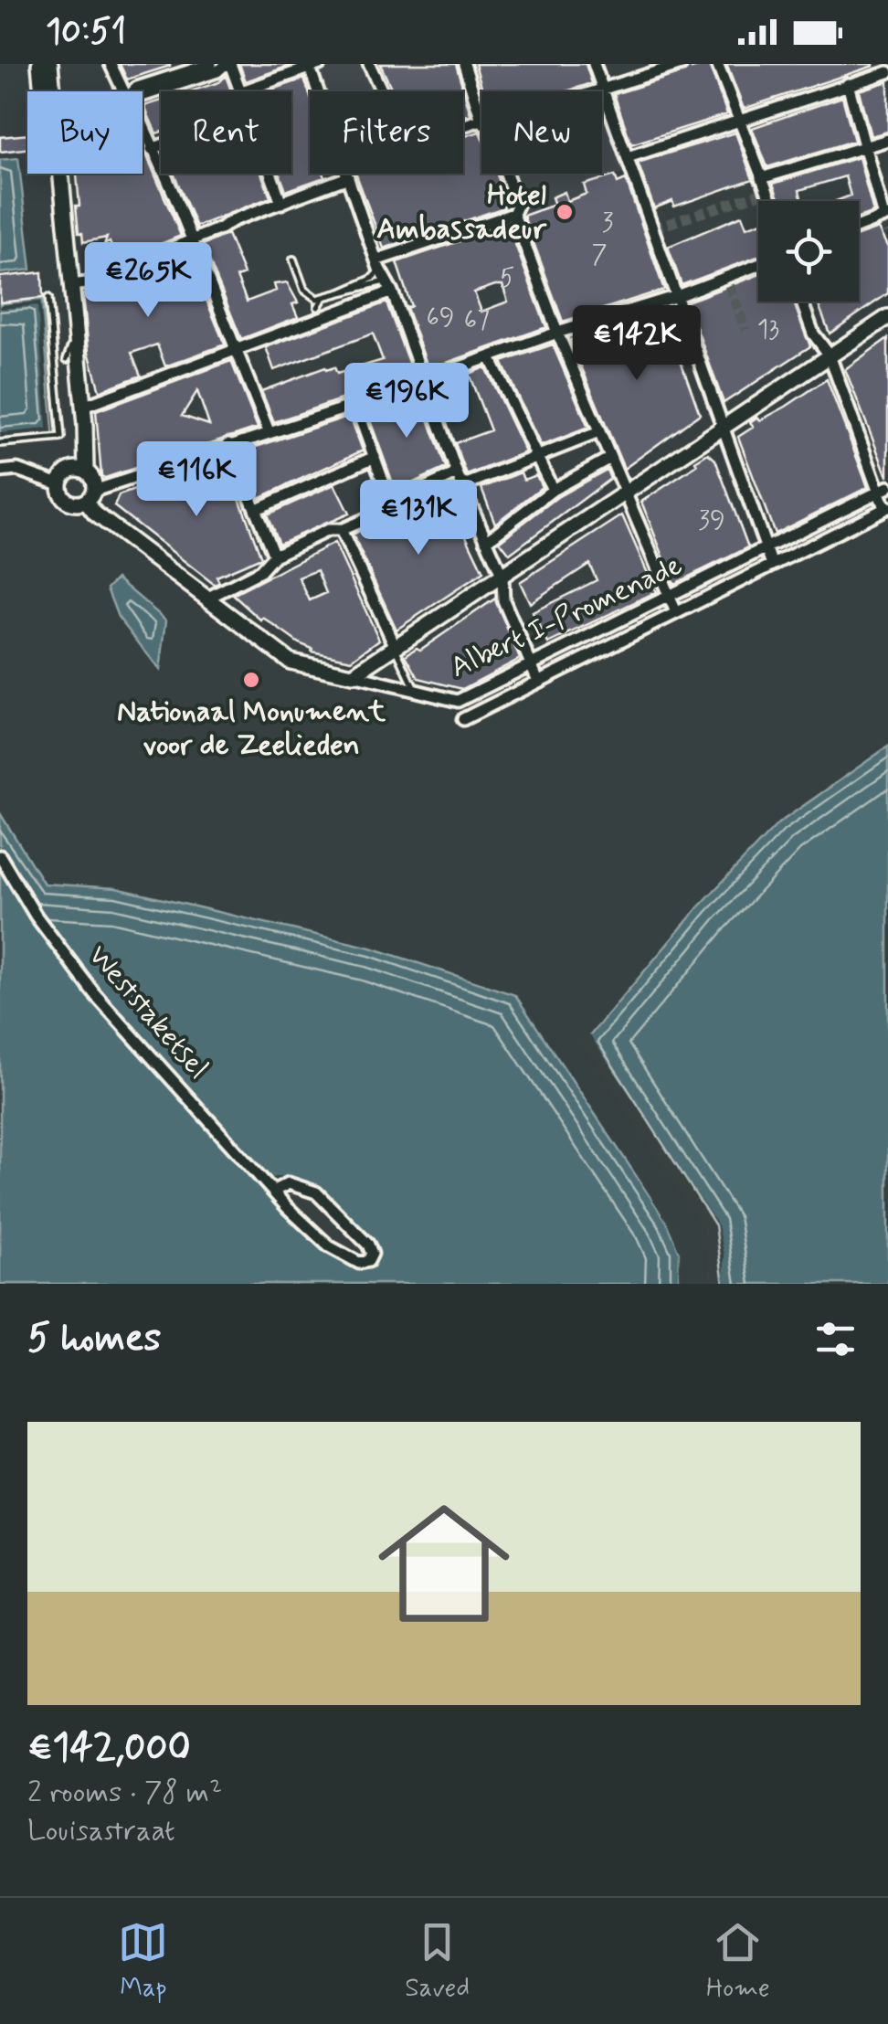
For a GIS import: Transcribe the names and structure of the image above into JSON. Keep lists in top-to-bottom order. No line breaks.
{"streets":{"street":["Albert I-Promenade","Weststaketsel"]},"places":["Hotel Ambassadeur","Nationaal Monument voor de Zeelieden"],"house_numbers":["3","7","5","69","67","13","39"],"page":{"status":"10:51","chip":["Buy","Rent","Filters","New"],"price":["€265K","€142K","€196K","€116K","€131K"],"heading":"5 homes","list":[{"name":"€142,000","note":"2 rooms · 78 m² · Louisastraat"}],"tabs":["Map","Saved","Home"]}}
